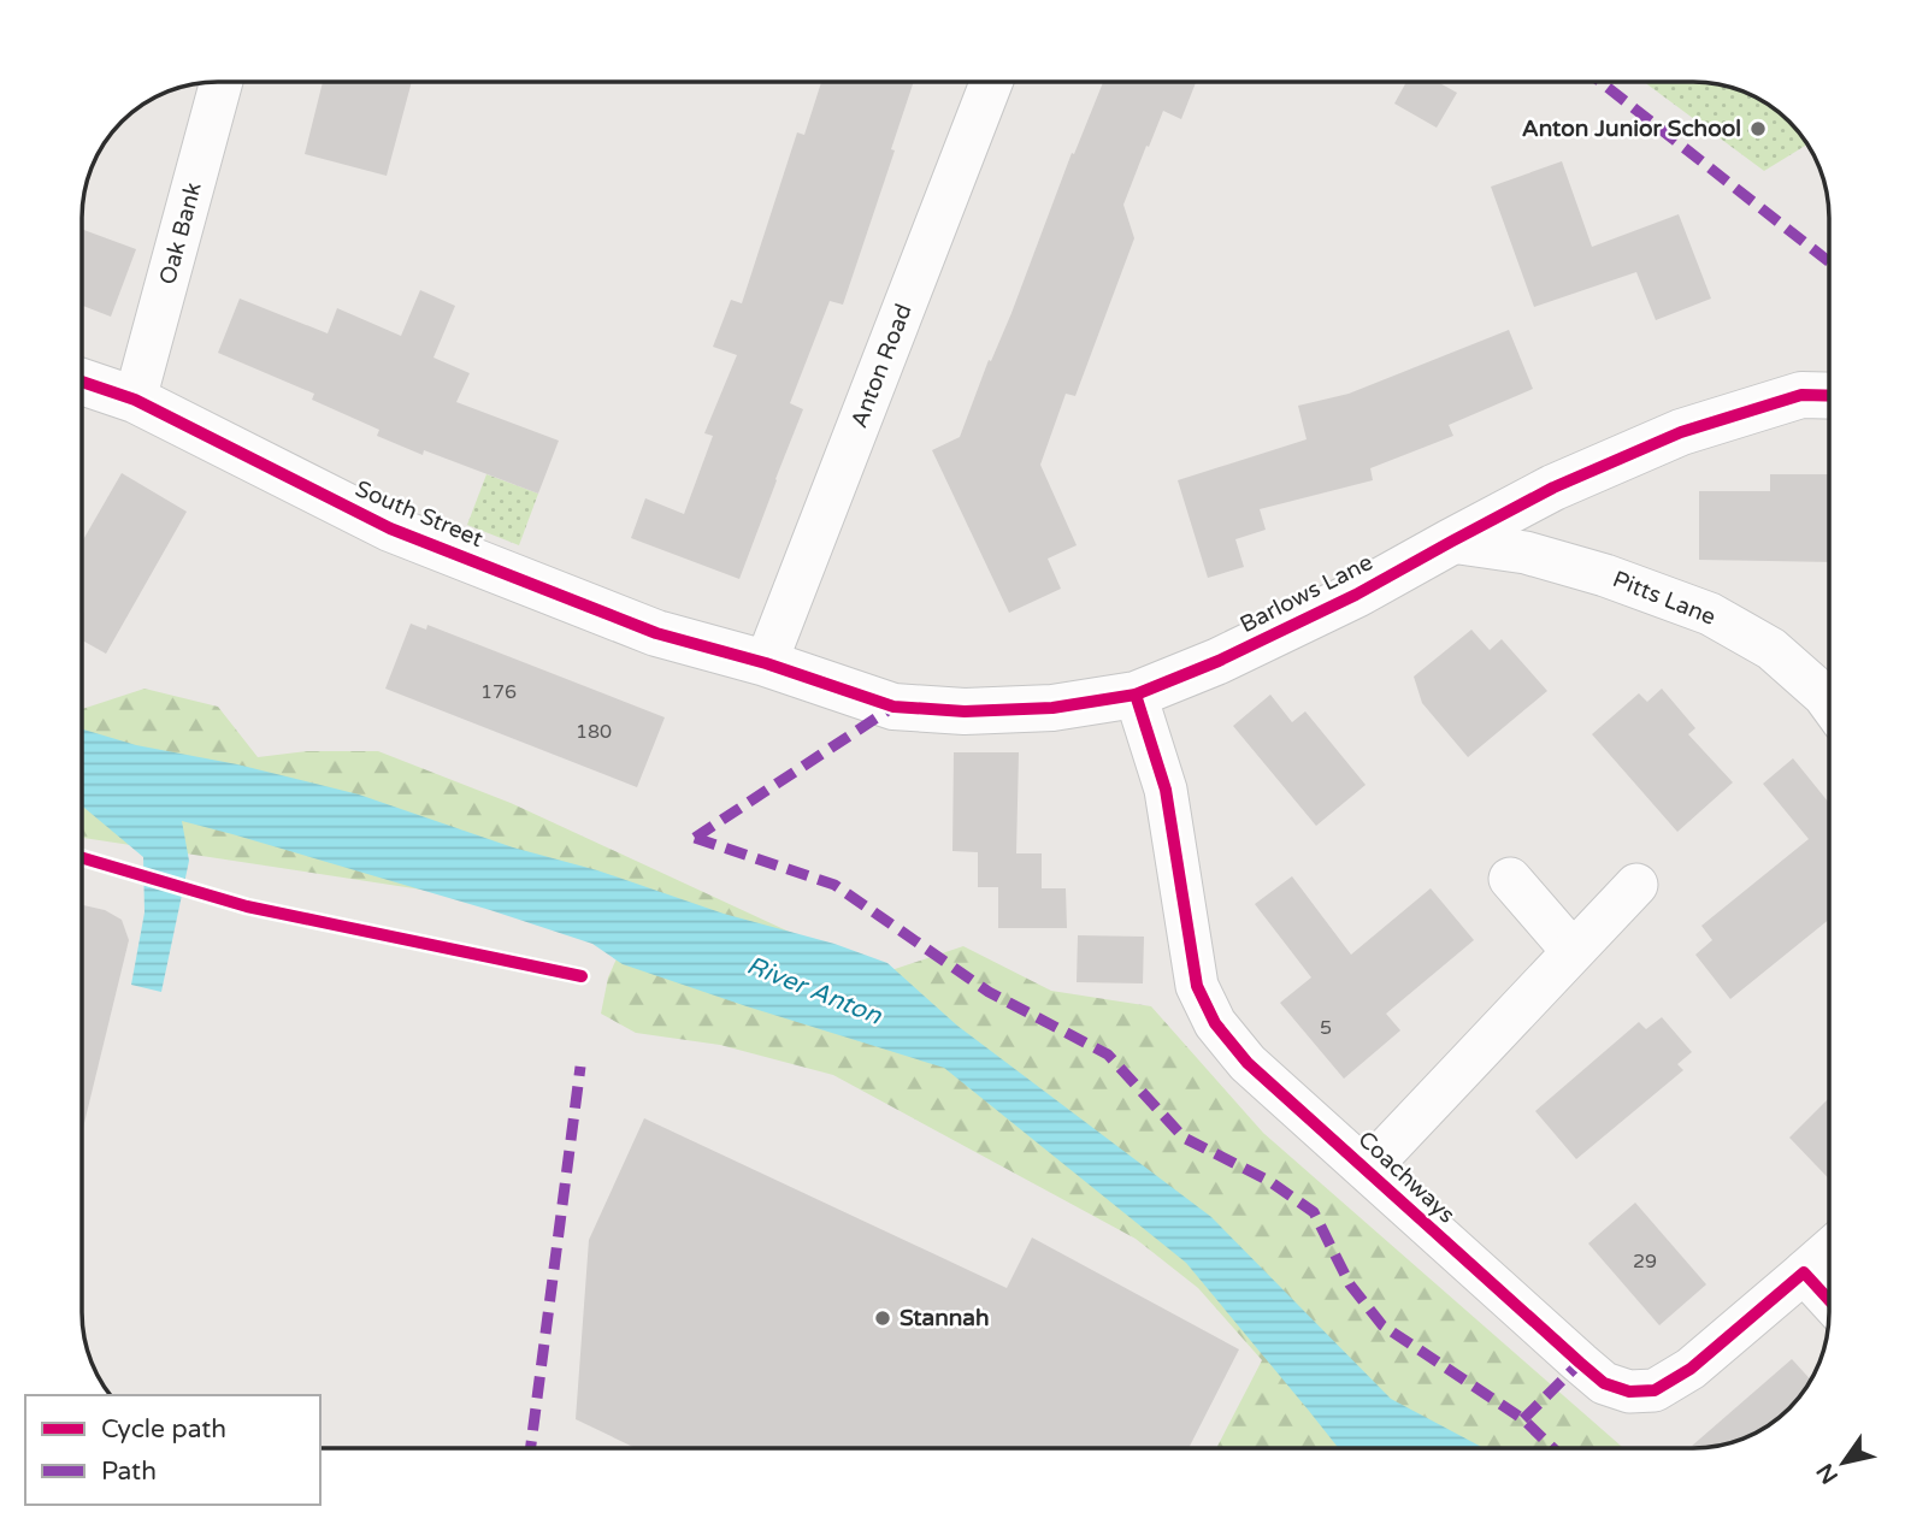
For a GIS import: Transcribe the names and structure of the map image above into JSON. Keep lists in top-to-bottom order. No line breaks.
{"streets":{"street":["Oak Bank","Anton Road","South Street","Barlows Lane","Pitts Lane","Coachways"]},"crossings":[["Oak Bank","South Street"],["Anton Road","South Street"],["Anton Road","Barlows Lane"],["South Street","Barlows Lane"],["Barlows Lane","Pitts Lane"],["Barlows Lane","Coachways"]],"water":["River Anton"],"places":["Anton Junior School","Stannah"],"house_numbers":["176","180","5","29"],"legend":["Cycle path","Path"],"north":"bottom left"}
